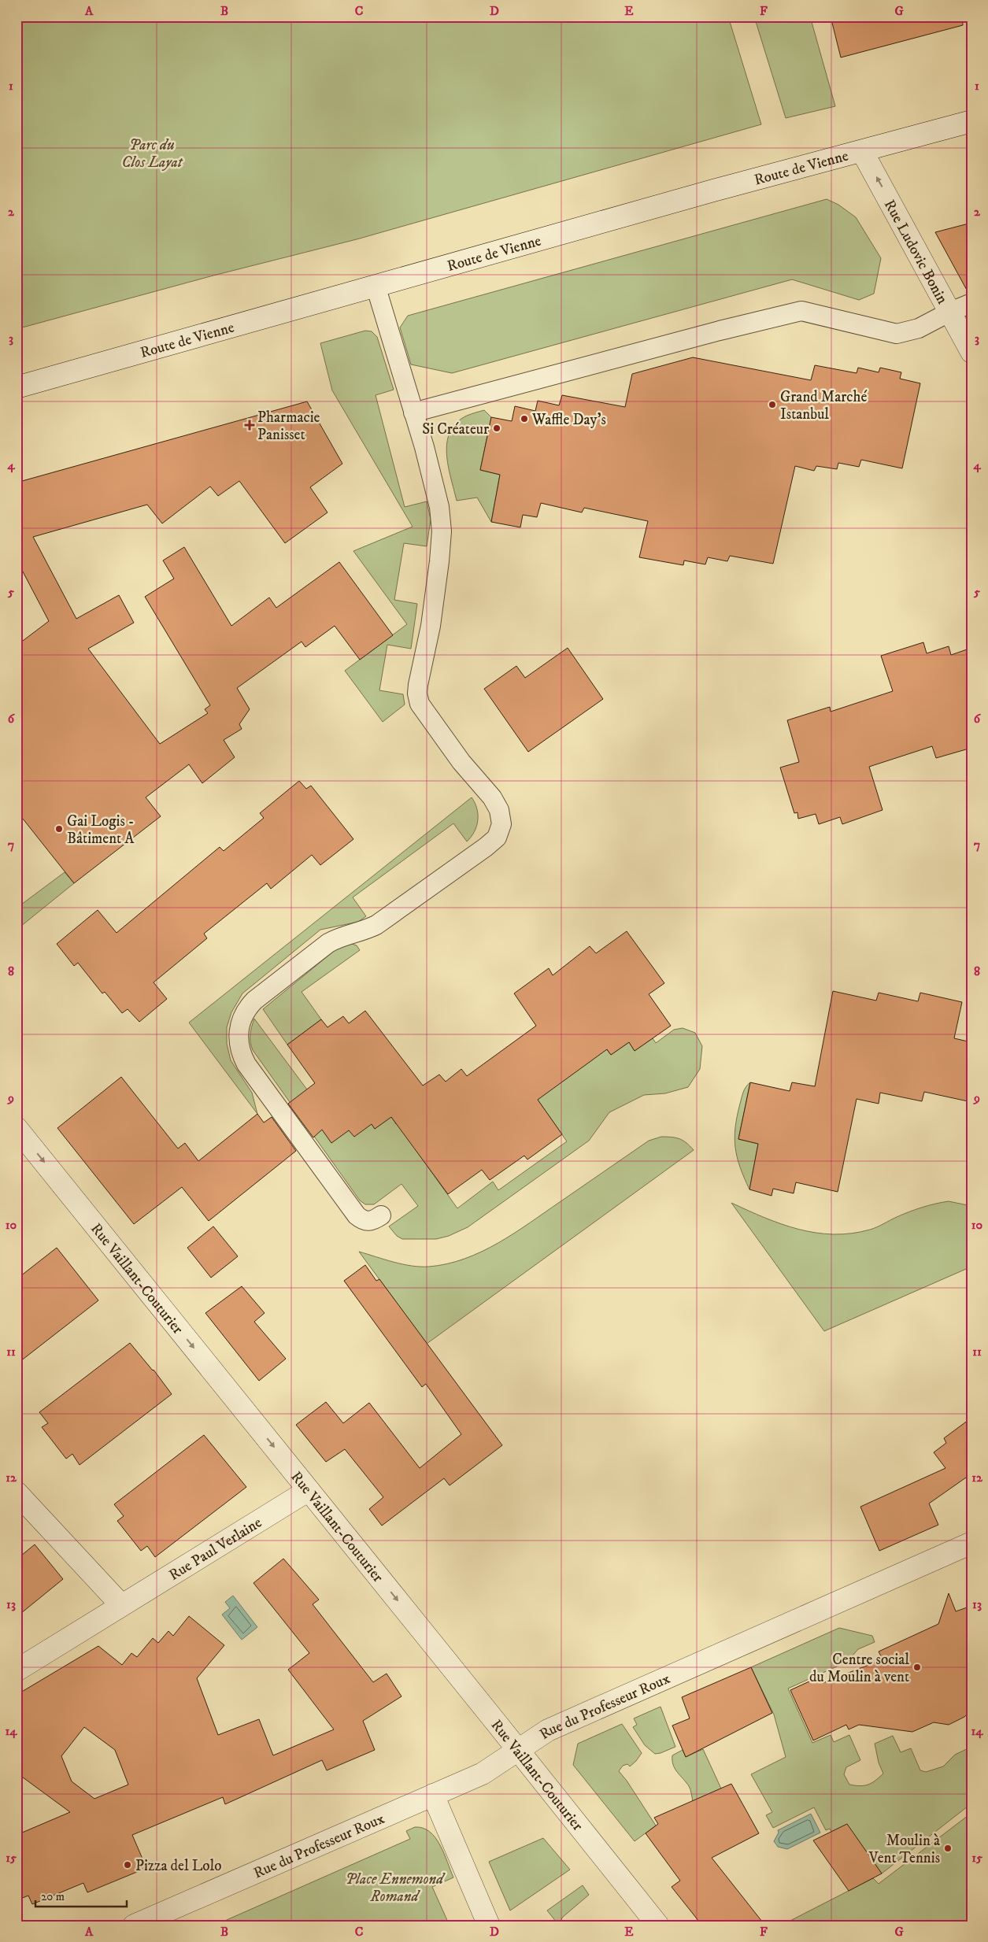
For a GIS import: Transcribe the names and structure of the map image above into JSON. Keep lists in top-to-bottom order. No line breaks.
{"streets":{"street":["Route de Vienne","Rue Ludovic Bonin","Rue Vaillant-Couturier","Rue Paul Verlaine","Rue du Professeur Roux"]},"crossings":[["Route de Vienne","Rue Ludovic Bonin"],["Rue Vaillant-Couturier","Rue Paul Verlaine"],["Rue Vaillant-Couturier","Rue du Professeur Roux"]],"one_way":["Rue Ludovic Bonin","Rue Vaillant-Couturier"],"parks":["Parc du Clos Layat","Place Ennemond Romand"],"places":{"other":["Grand Marché Istanbul","Waffle Day's","Si Créateur","Gai Logis - Bâtiment A","Centre social du Moulin à vent","Moulin à Vent Tennis","Pizza del Lolo"],"health":["Pharmacie Panisset"]},"scale_bar":"20 m","grid":{"columns":["A","B","C","D","E","F","G"],"rows":["1","2","3","4","5","6","7","8","9","10","11","12","13","14","15"]}}
